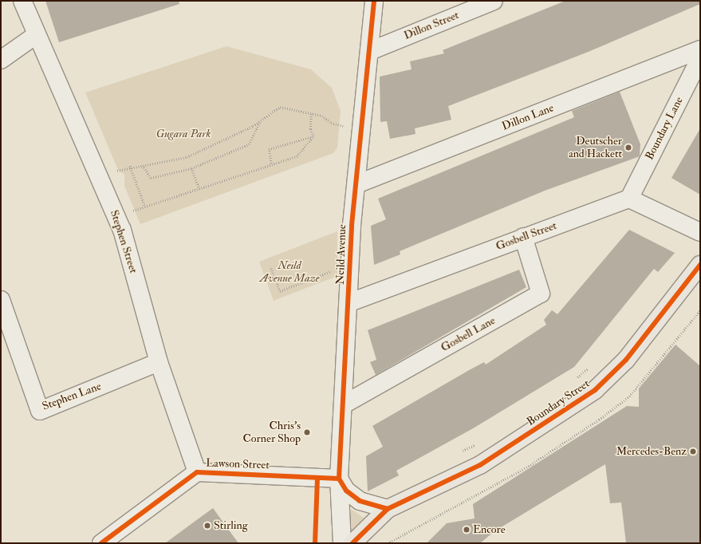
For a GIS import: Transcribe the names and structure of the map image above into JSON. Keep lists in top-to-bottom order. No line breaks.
{"streets":{"main road":["Boundary Street"],"street":["Dillon Street","Dillon Lane","Boundary Lane","Gosbell Street","Stephen Street","Neild Avenue","Gosbell Lane","Stephen Lane","Lawson Street"]},"crossings":[["Dillon Street","Neild Avenue"],["Dillon Lane","Neild Avenue"],["Boundary Lane","Gosbell Street"],["Gosbell Street","Neild Avenue"],["Gosbell Street","Gosbell Lane"],["Stephen Street","Stephen Lane"],["Stephen Street","Lawson Street"],["Neild Avenue","Gosbell Lane"],["Neild Avenue","Lawson Street"]],"parks":["Gugara Park","Neild Avenue Maze"],"places":["Deutscher and Hackett","Chris’s Corner Shop","Mercedes-Benz","Stirling","Encore"]}
